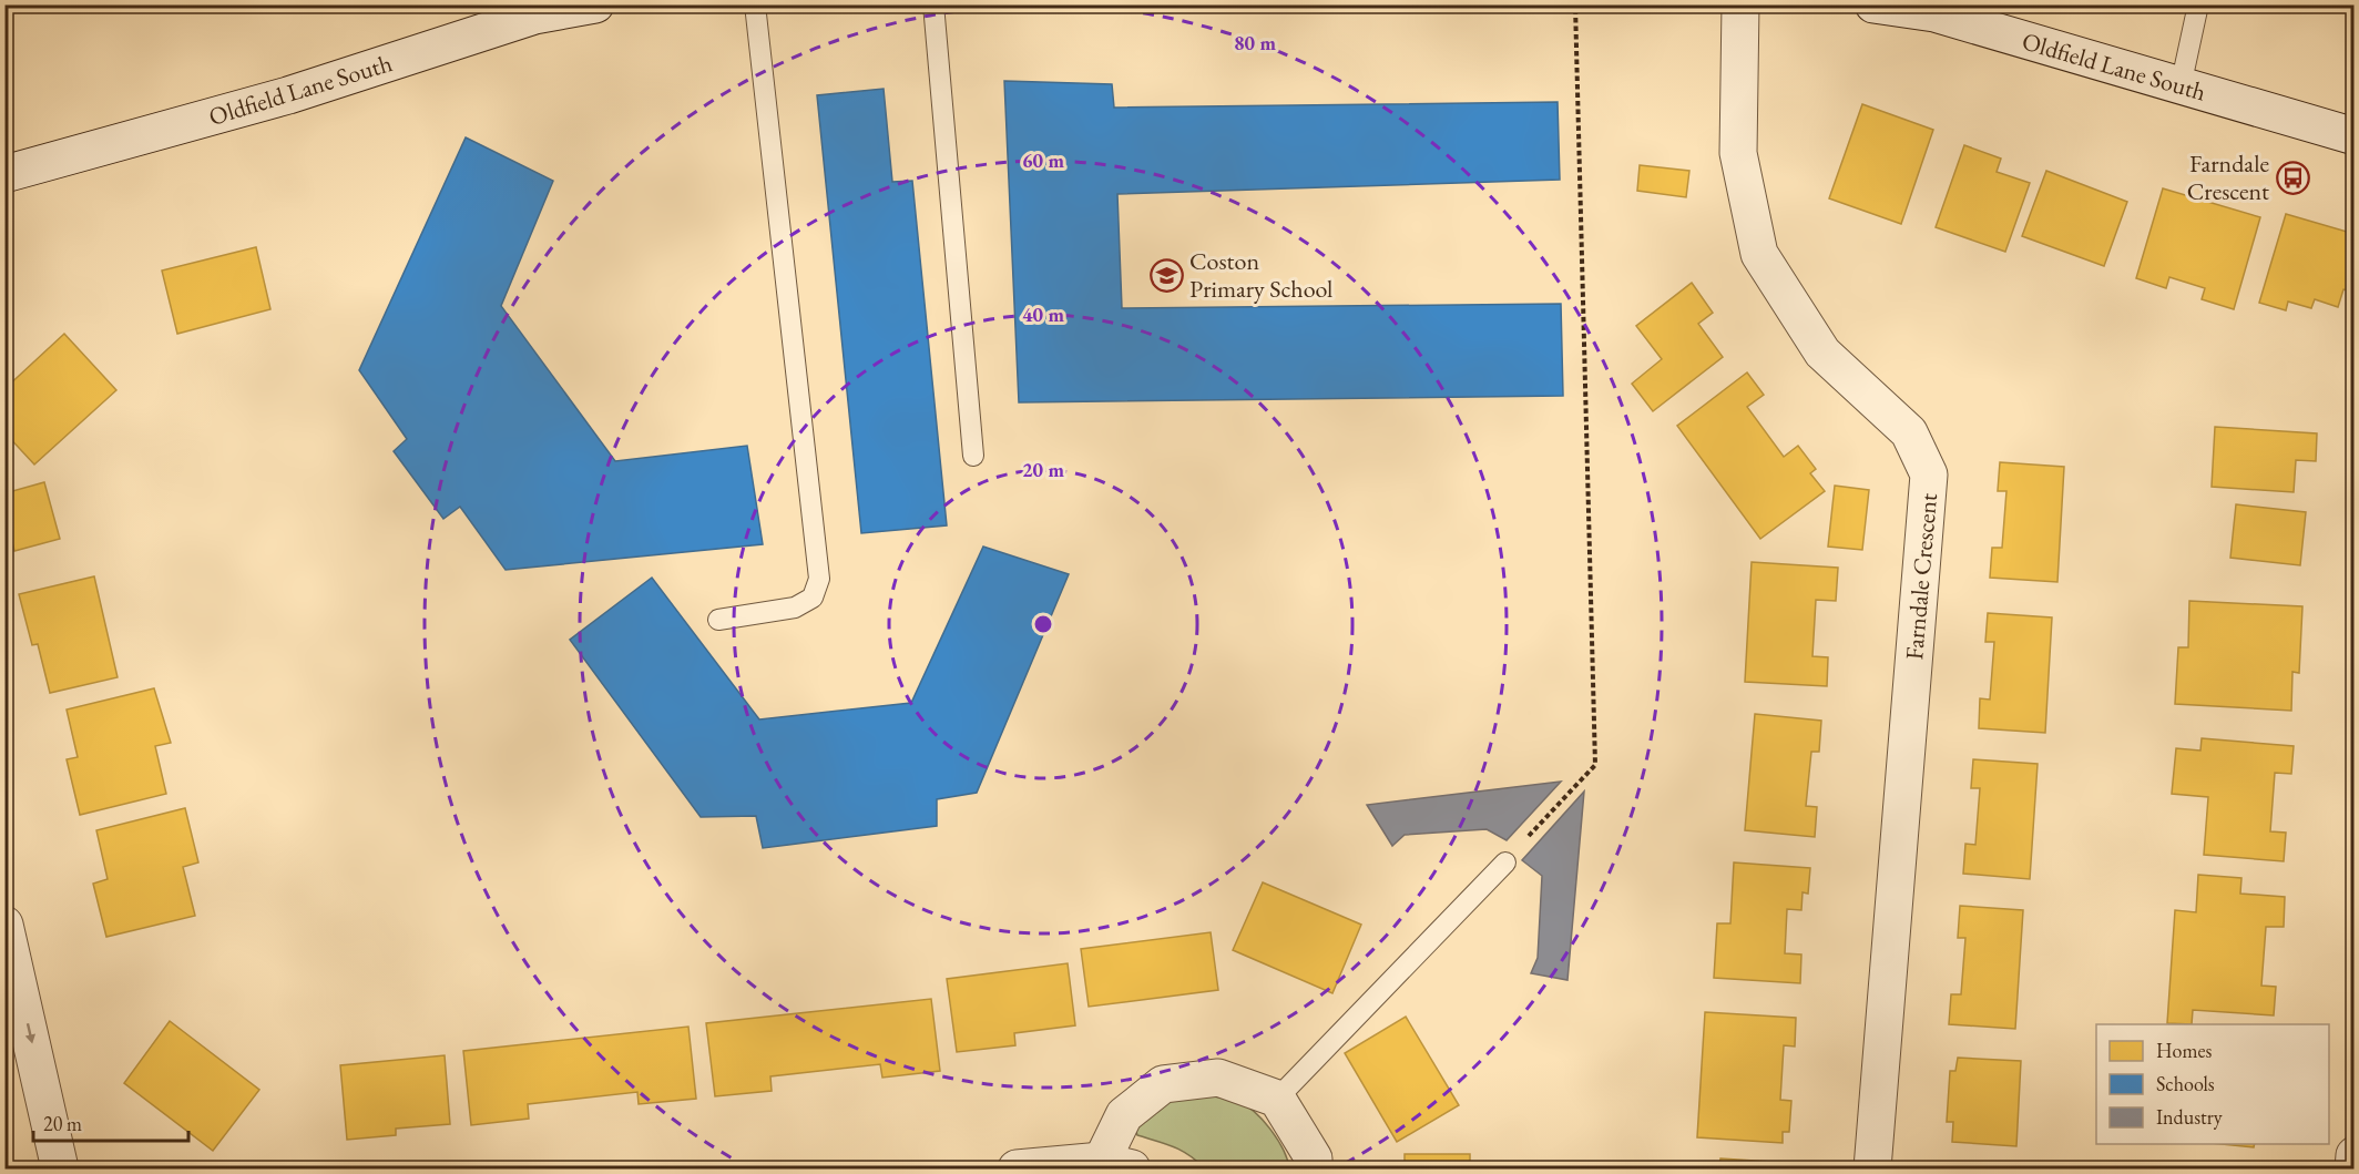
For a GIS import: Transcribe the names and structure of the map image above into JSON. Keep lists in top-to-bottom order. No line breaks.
{"streets":{"street":["Oldfield Lane South","Farndale Crescent"]},"places":{"bus stop":["Farndale Crescent"],"school or university":["Coston Primary School"]},"legend":["Homes","Schools","Industry"],"scale_bar":"20 m","rings":["80 m","60 m","40 m","20 m"]}
